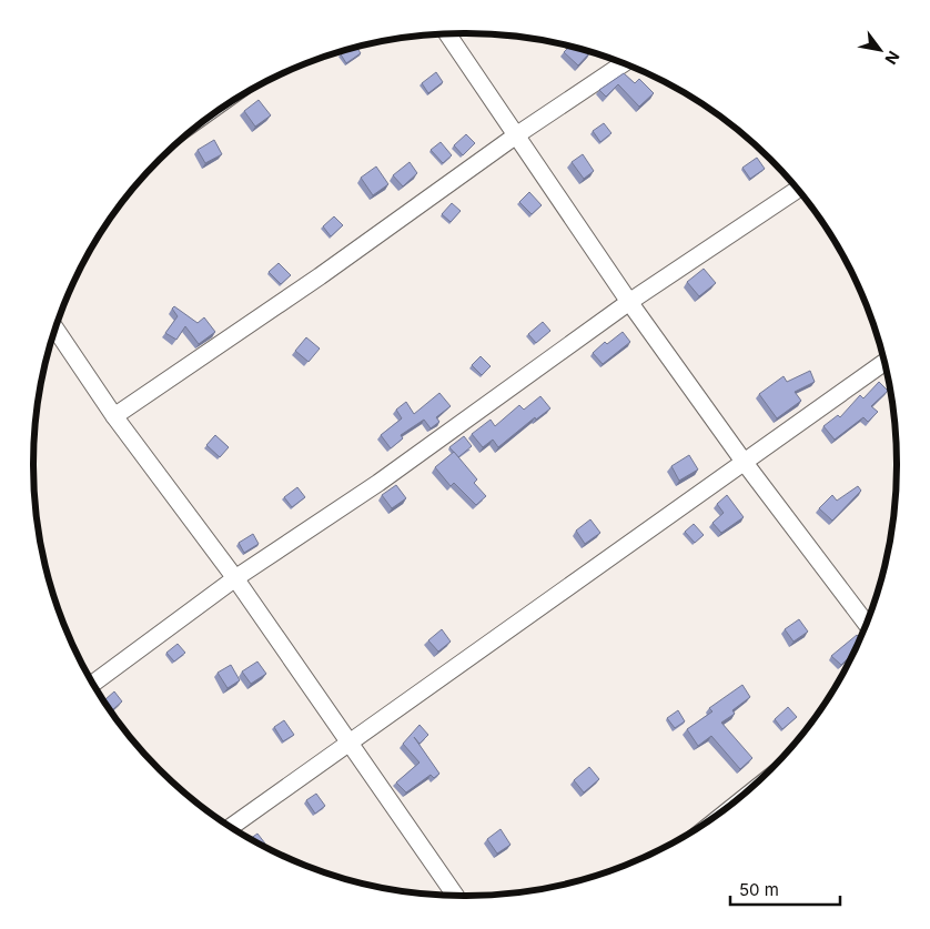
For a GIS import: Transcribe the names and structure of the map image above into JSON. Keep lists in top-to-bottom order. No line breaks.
{"scale_bar":"50 m","north":"bottom right"}
